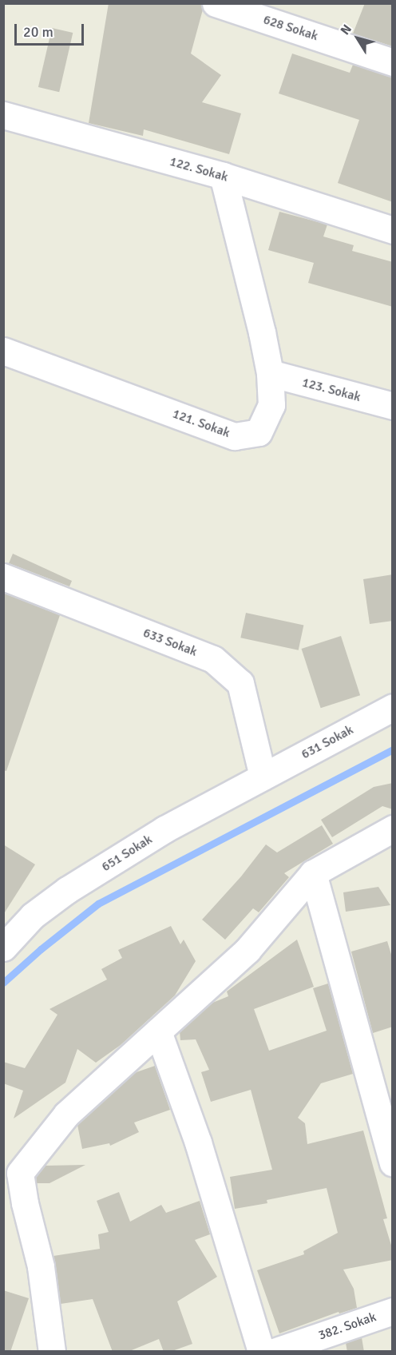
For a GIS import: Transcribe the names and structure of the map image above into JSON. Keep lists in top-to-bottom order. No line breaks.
{"streets":{"street":["628 Sokak","122. Sokak","123. Sokak","121. Sokak","633 Sokak","631 Sokak","651 Sokak","382. Sokak"]},"crossings":[["122. Sokak","121. Sokak"],["123. Sokak","121. Sokak"],["633 Sokak","631 Sokak"],["633 Sokak","651 Sokak"],["631 Sokak","651 Sokak"]],"scale_bar":"20 m","north":"top left"}
